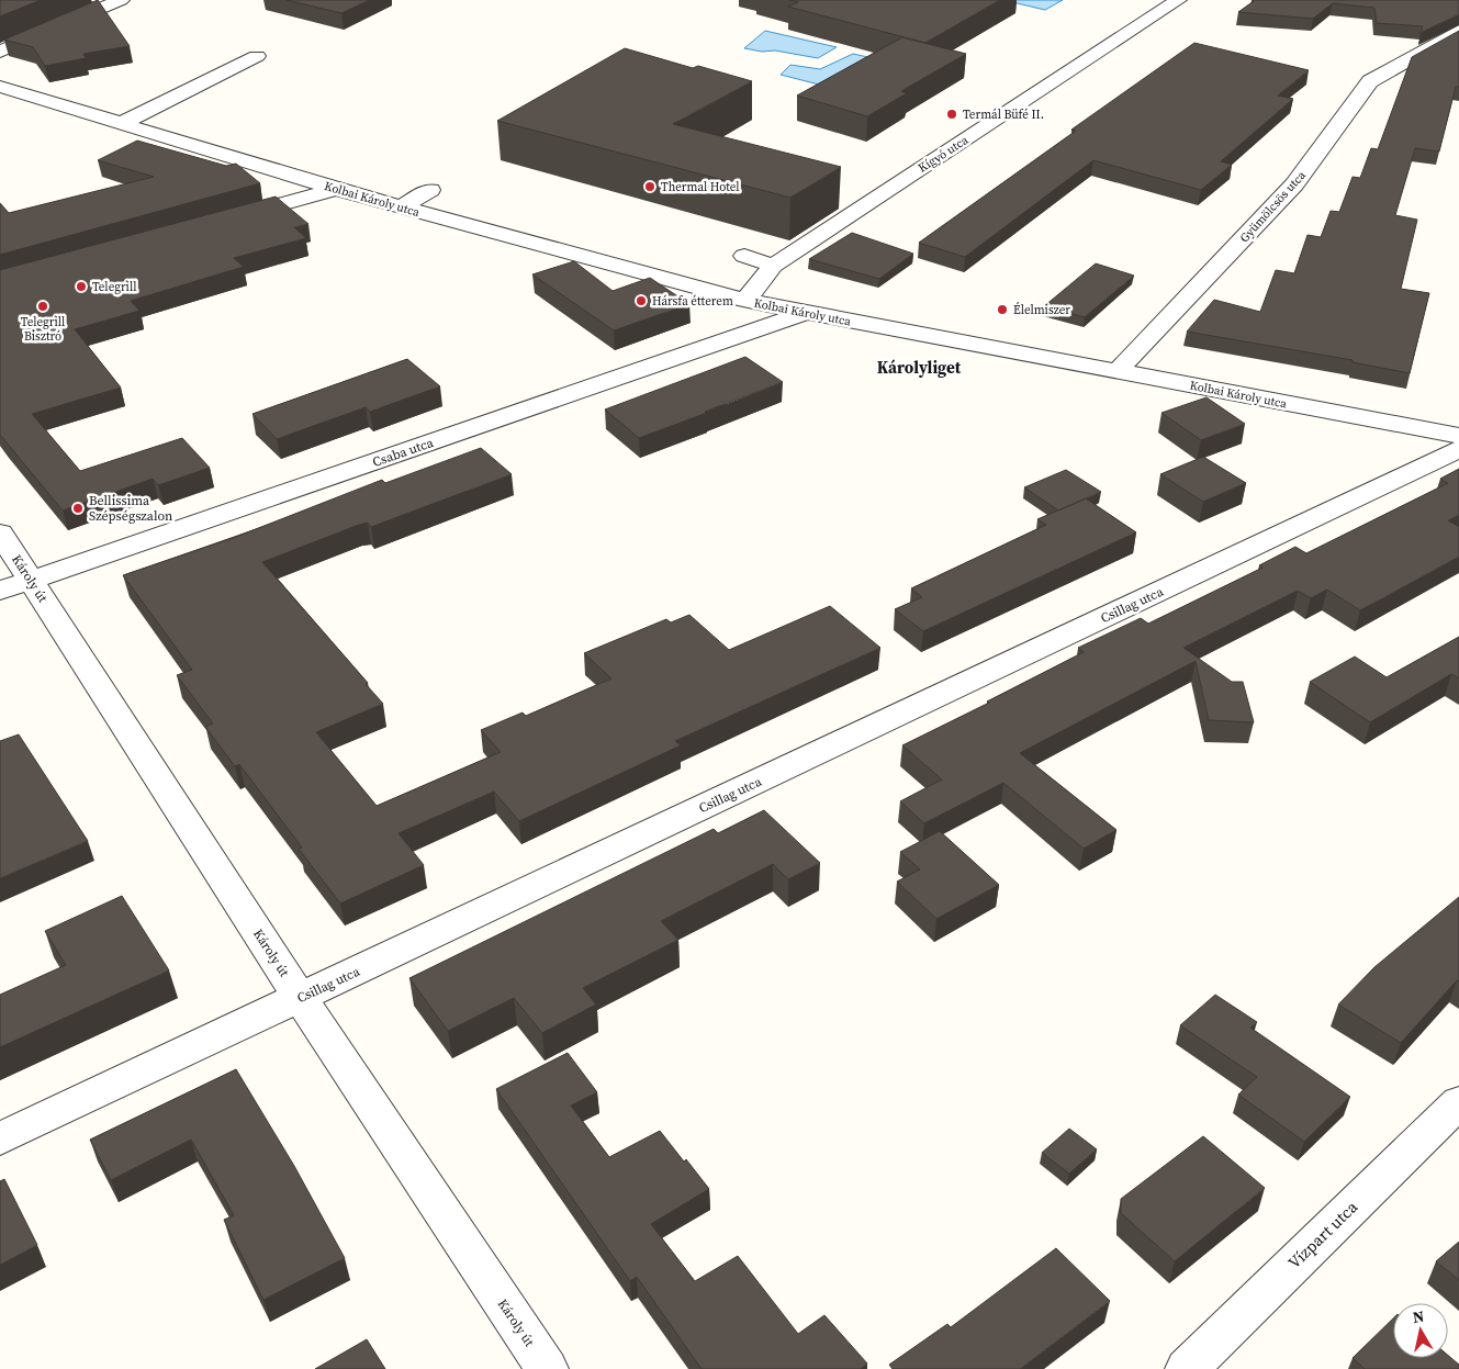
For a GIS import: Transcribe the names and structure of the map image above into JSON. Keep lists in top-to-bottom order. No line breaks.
{"streets":{"street":["Kígyó utca","Kolbai Károly utca","Gyümölcsös utca","Csaba utca","Károly út","Csillag utca","Vízpart utca"]},"crossings":[["Kígyó utca","Kolbai Károly utca"],["Kolbai Károly utca","Gyümölcsös utca"],["Kolbai Károly utca","Csaba utca"],["Csaba utca","Károly út"],["Károly út","Csillag utca"]],"districts":["Károlyliget"],"places":["Termál Büfé II.","Thermal Hotel","Telegrill","Hársfa étterem","Telegrill Bisztró","Élelmiszer","Bellissima Szépségszalon"],"north":"top"}
